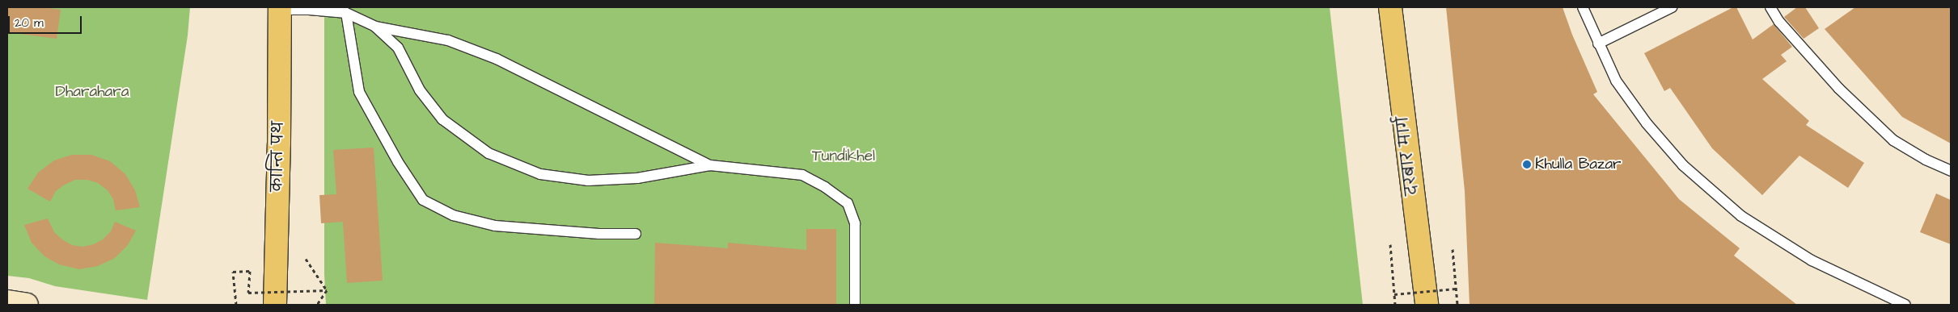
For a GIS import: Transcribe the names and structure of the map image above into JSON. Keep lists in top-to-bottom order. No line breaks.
{"streets":{"main road":["दरबार मार्ग","कान्ति पथ"]},"parks":["Dharahara","Tundikhel"],"places":["Khulla Bazar"],"scale_bar":"20 m"}
